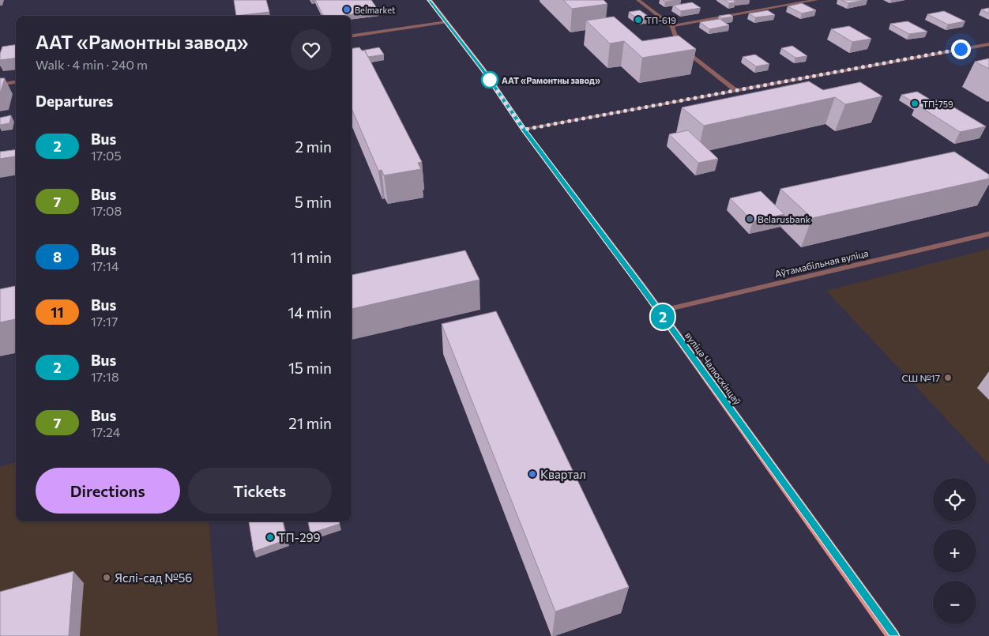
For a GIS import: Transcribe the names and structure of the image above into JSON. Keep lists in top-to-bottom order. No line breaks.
{"streets":{"main road":["вуліца Чалюскінцаў"],"street":["Аўтамабільная вуліца"]},"crossings":[["Аўтамабільная вуліца","вуліца Чалюскінцаў"]],"places":["Belmarket","ТП-619","ААТ «Рамонтны завод»","ТП-759","Belarusbank","СШ №17","Квартал","ТП-299","Яслі-сад №56"],"lines":["bus line 2"],"page":{"on_map":"2","heading":[["ААТ «Рамонтны завод»","Walk · 4 min · 240 m"],"Departures"],"list":[{"mark":"2","name":"Bus","note":"17:05","value":"2 min"},{"mark":"7","name":"Bus","note":"17:08","value":"5 min"},{"mark":"8","name":"Bus","note":"17:14","value":"11 min"},{"mark":"11","name":"Bus","note":"17:17","value":"14 min"},{"mark":"2","name":"Bus","note":"17:18","value":"15 min"},{"mark":"7","name":"Bus","note":"17:24","value":"21 min"}],"buttons":["Directions","Tickets"],"map_buttons":["+","−"]}}
